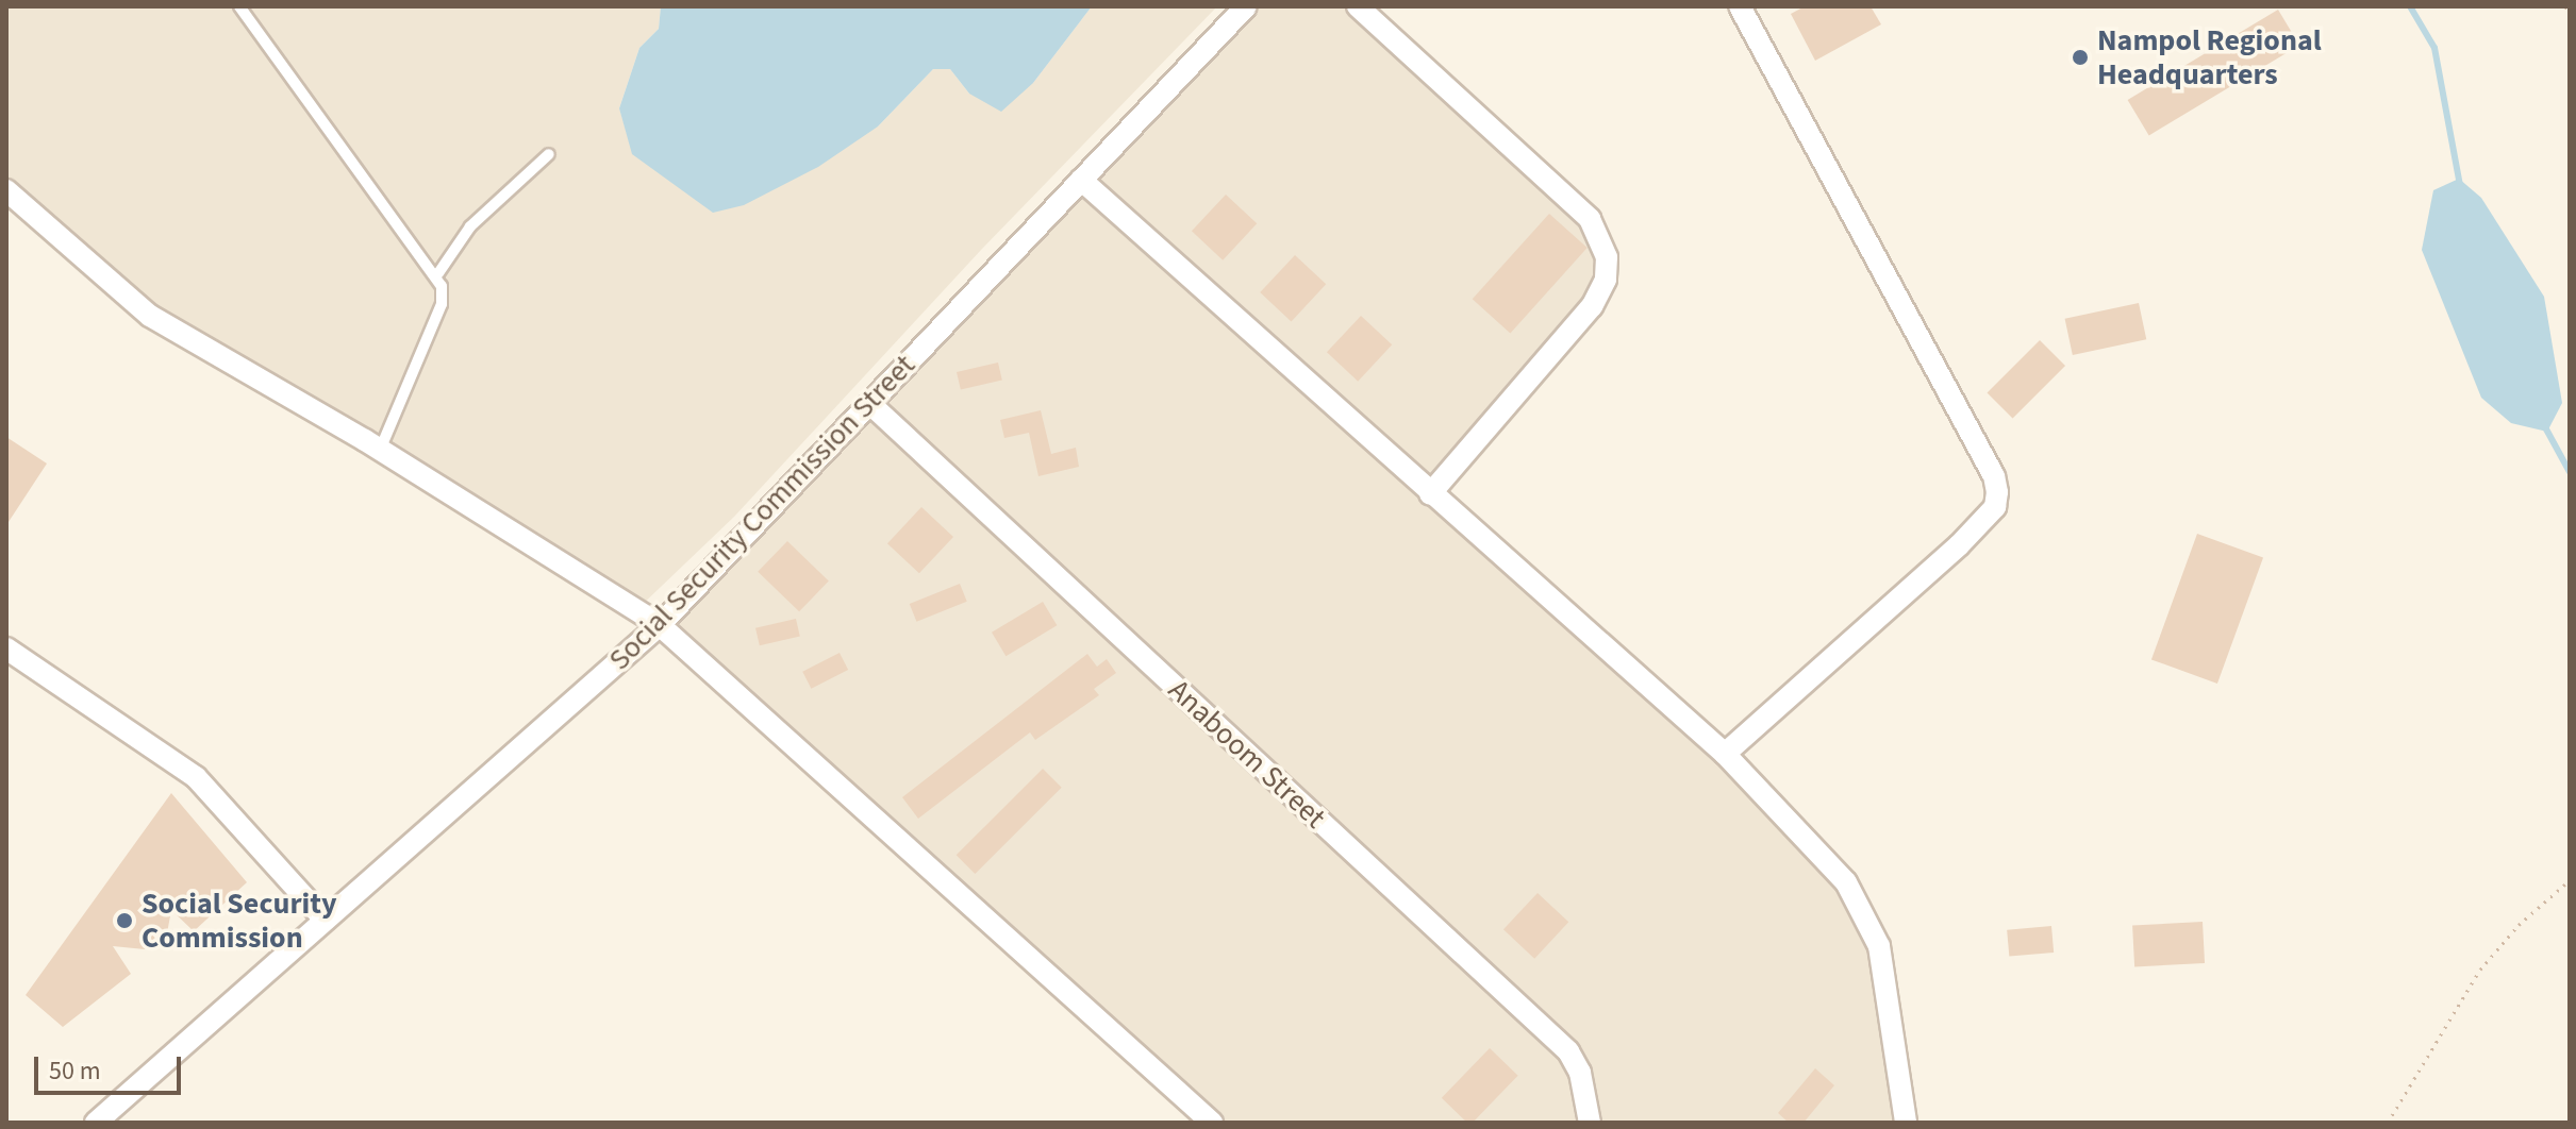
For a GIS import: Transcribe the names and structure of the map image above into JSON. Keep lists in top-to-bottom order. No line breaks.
{"streets":{"street":["Social Security Commission Street","Anaboom Street"]},"crossings":[["Social Security Commission Street","Anaboom Street"]],"places":["Nampol Regional Headquarters","Social Security Commission"],"scale_bar":"50 m"}
